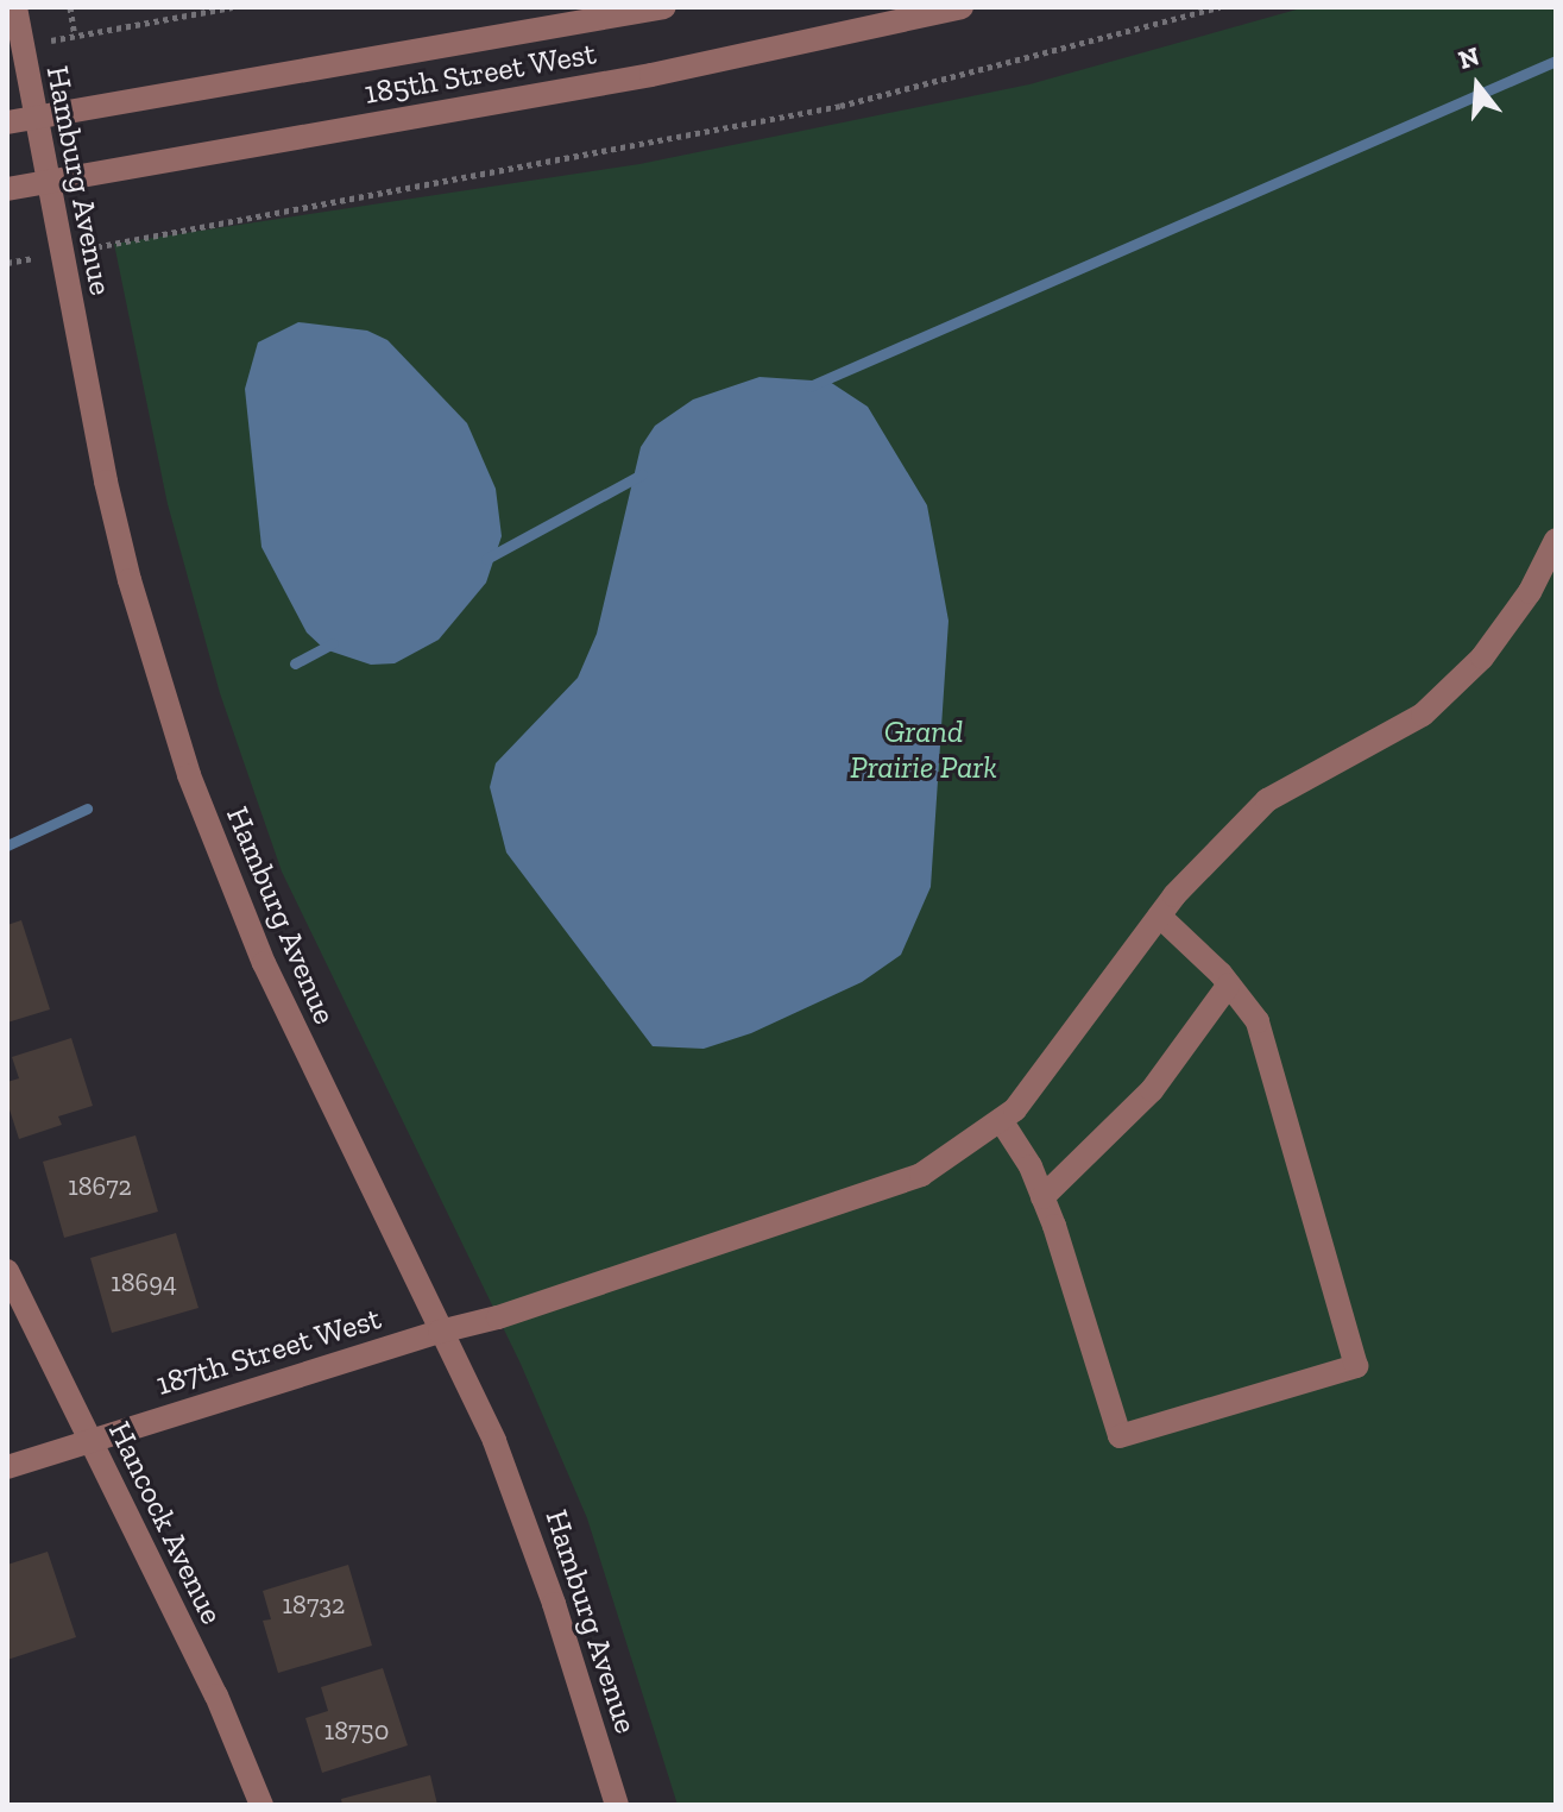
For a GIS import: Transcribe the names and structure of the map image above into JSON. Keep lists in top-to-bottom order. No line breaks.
{"streets":{"street":["185th Street West","Hamburg Avenue","187th Street West","Hancock Avenue"]},"crossings":[["185th Street West","Hamburg Avenue"],["Hamburg Avenue","187th Street West"],["187th Street West","Hancock Avenue"]],"parks":["Grand Prairie Park"],"house_numbers":["18672","18694","18732","18750"],"north":"top"}
